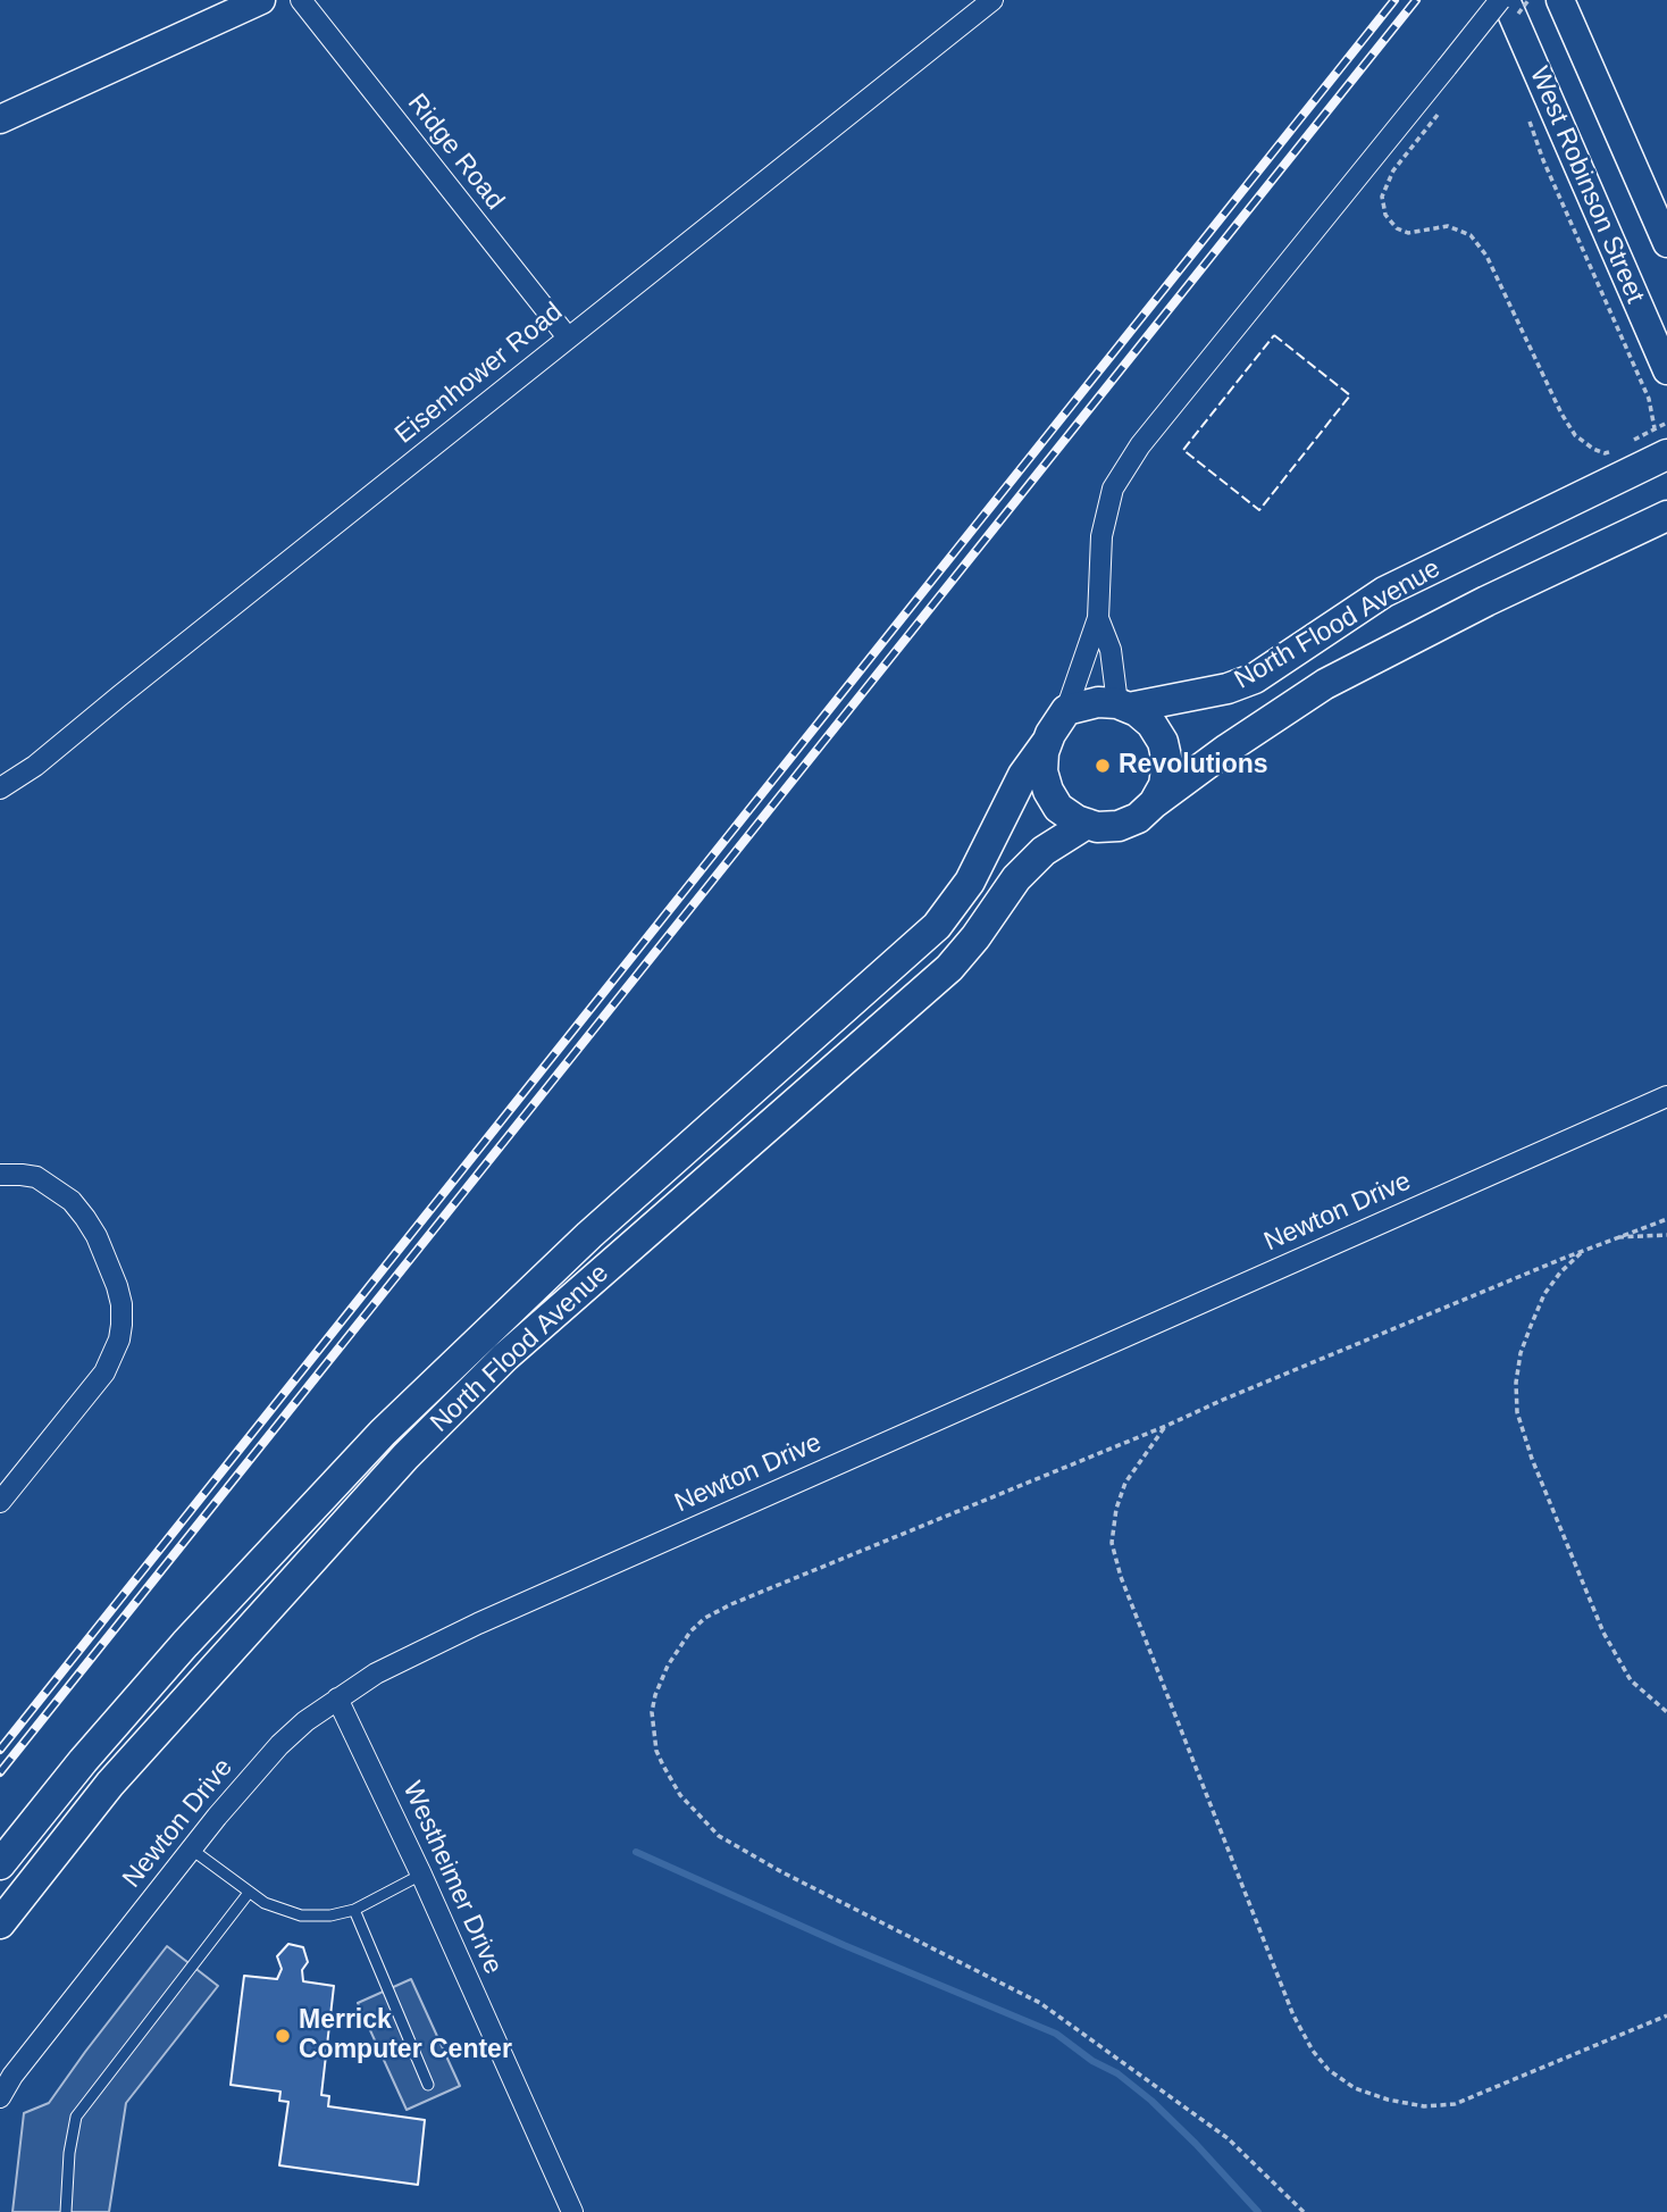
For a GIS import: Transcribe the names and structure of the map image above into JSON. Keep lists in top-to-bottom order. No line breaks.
{"streets":{"main road":["West Robinson Street","North Flood Avenue"],"street":["Ridge Road","Eisenhower Road","Newton Drive","Westheimer Drive"]},"crossings":[["Ridge Road","Eisenhower Road"],["Newton Drive","Westheimer Drive"]],"places":["Revolutions","Merrick Computer Center"]}
